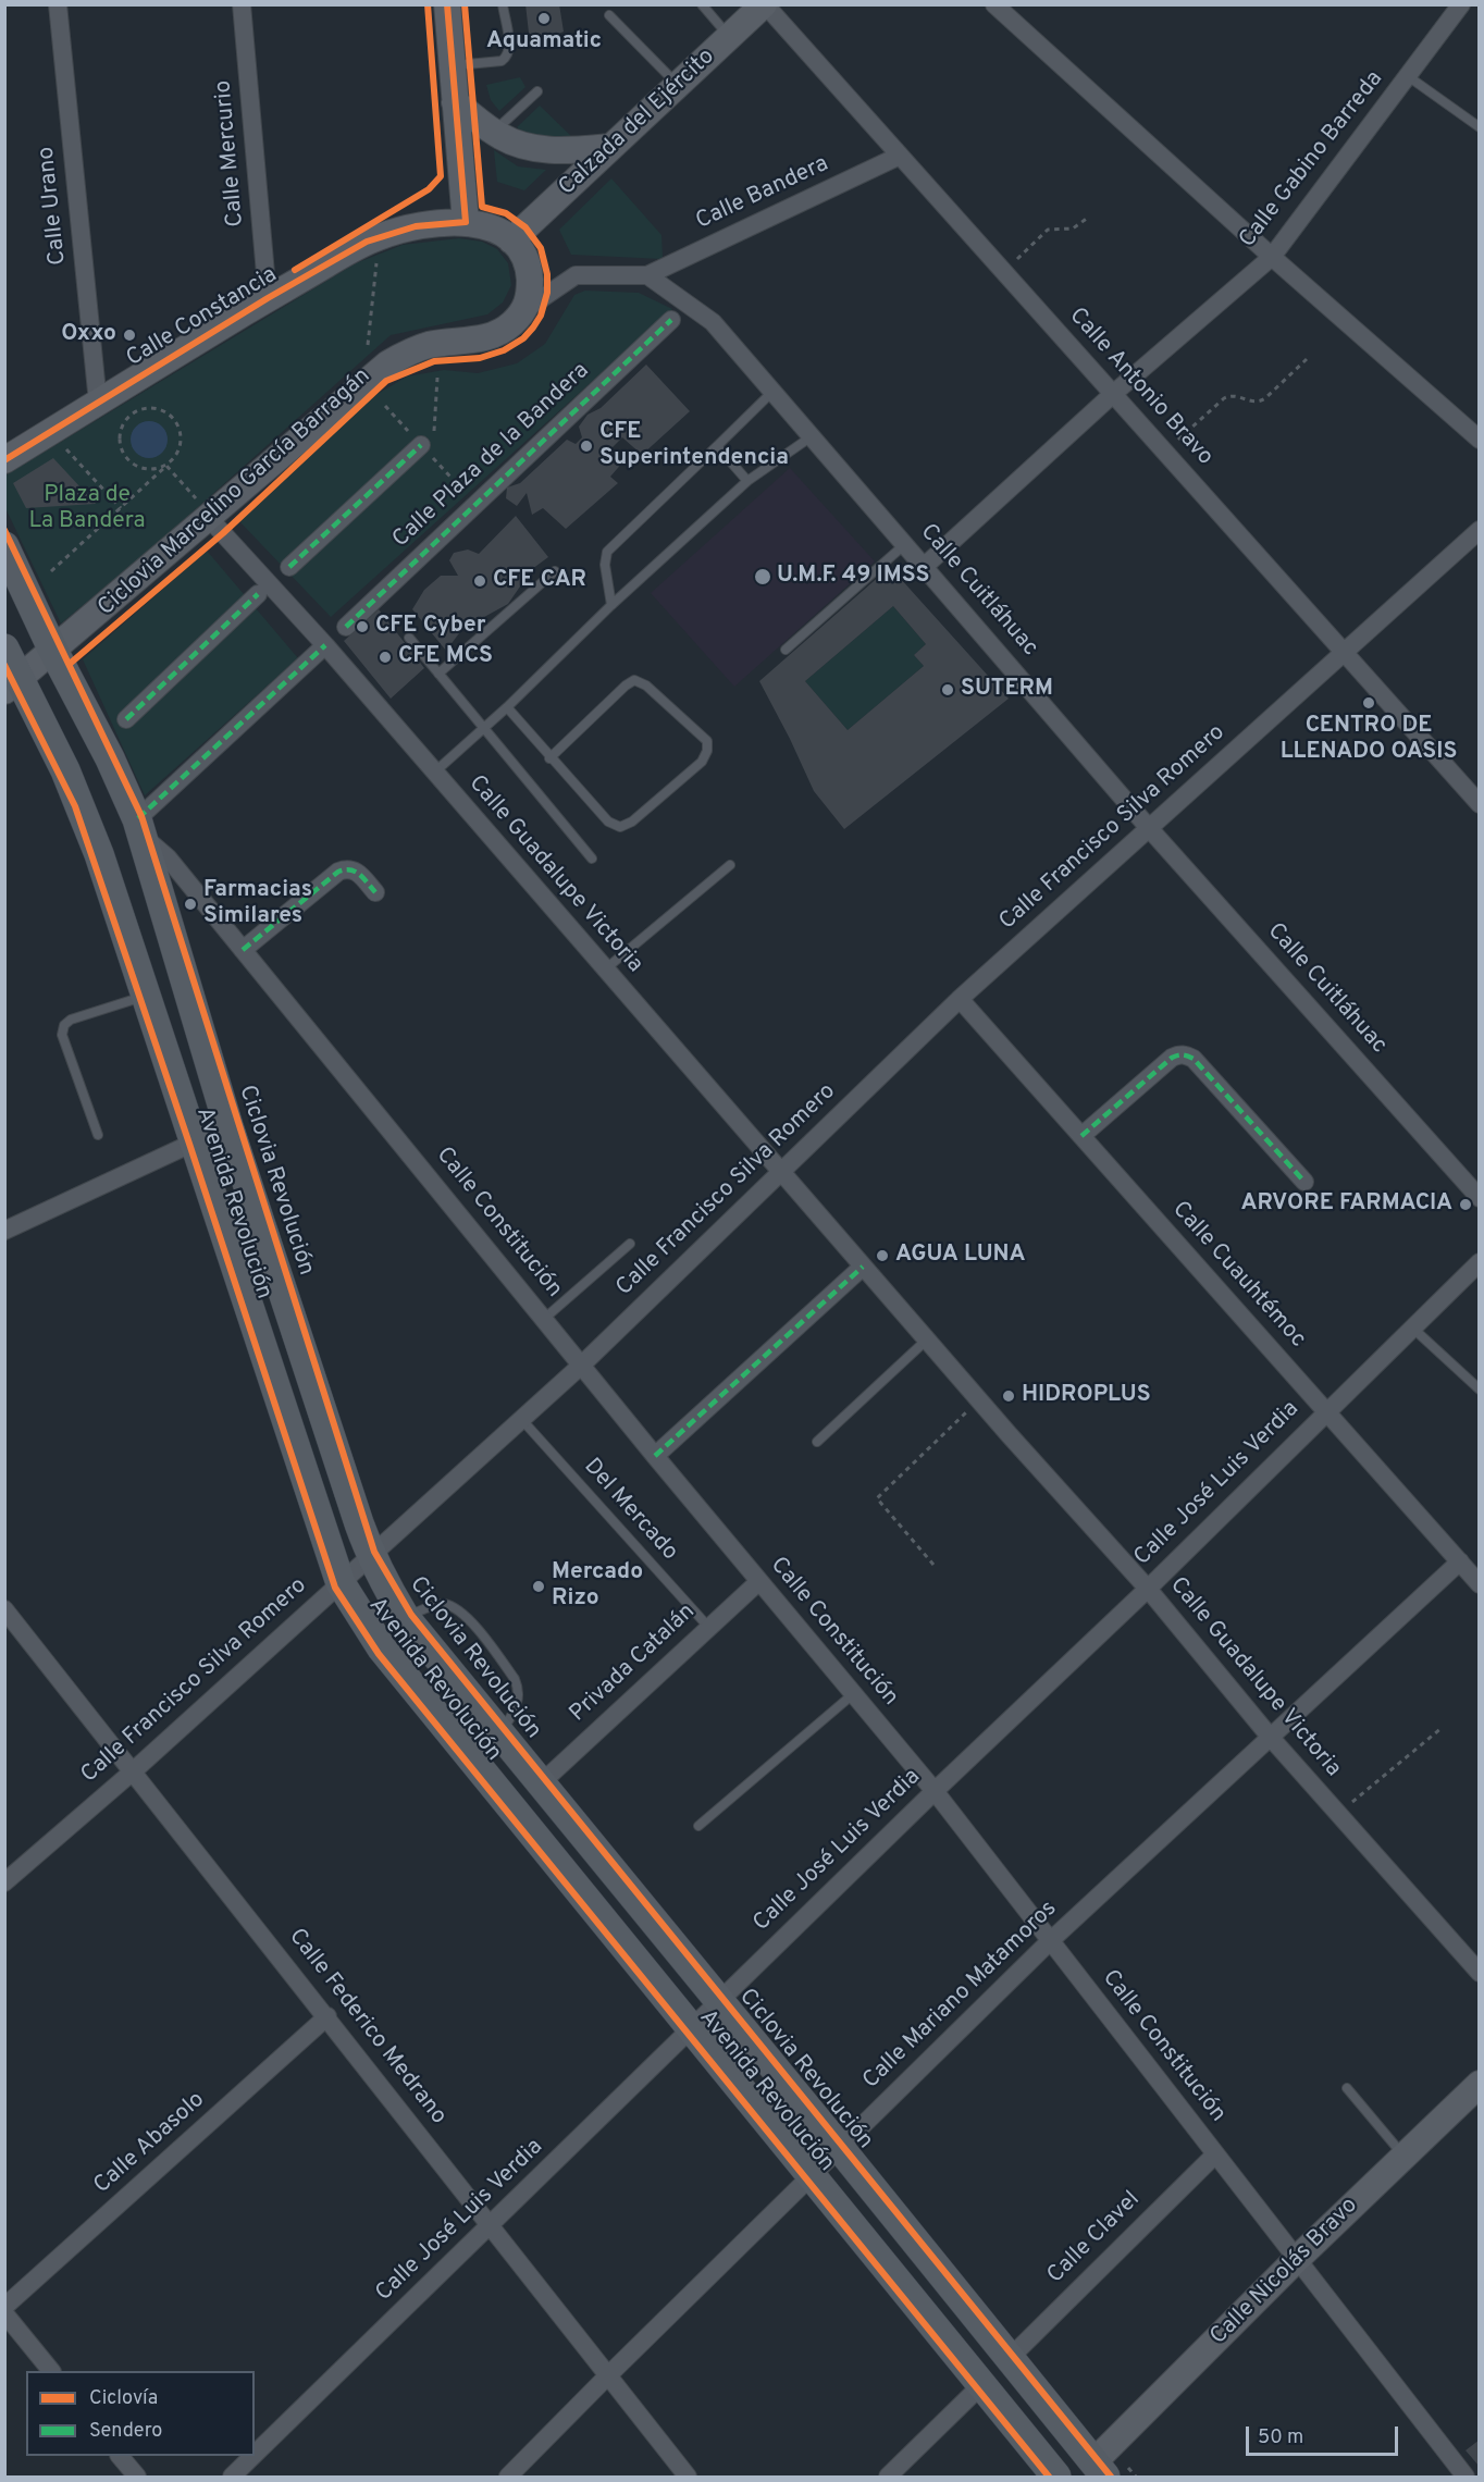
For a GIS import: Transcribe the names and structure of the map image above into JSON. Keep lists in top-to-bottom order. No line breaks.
{"streets":{"main road":["Calzada del Ejército","Calle Constancia","Avenida Revolución","Calle Nicolás Bravo"],"street":["Calle Mercurio","Calle Gabino Barreda","Calle Bandera","Calle Urano","Calle Antonio Bravo","Calle Plaza de la Bandera","Calle Cuitláhuac","Calle Francisco Silva Romero","Calle Guadalupe Victoria","Calle Constitución","Calle Cuauhtémoc","Calle José Luis Verdia","Privada Catalán","Calle Mariano Matamoros","Calle Federico Medrano","Calle Abasolo","Calle Clavel"],"lane":["Del Mercado"],"cycle path":["Ciclovia Marcelino García Barragán","Ciclovia Revolución"]},"crossings":[["Calzada del Ejército","Calle Antonio Bravo"],["Calle Mercurio","Calle Constancia"],["Calle Gabino Barreda","Calle Antonio Bravo"],["Calle Gabino Barreda","Calle Cuitláhuac"],["Calle Bandera","Calle Antonio Bravo"],["Calle Bandera","Calle Cuitláhuac"],["Calle Urano","Calle Constancia"],["Calle Antonio Bravo","Calle Francisco Silva Romero"],["Calle Cuitláhuac","Calle Francisco Silva Romero"],["Calle Francisco Silva Romero","Calle Guadalupe Victoria"],["Calle Francisco Silva Romero","Avenida Revolución"],["Calle Francisco Silva Romero","Calle Constitución"],["Calle Francisco Silva Romero","Calle Cuauhtémoc"],["Calle Francisco Silva Romero","Del Mercado"],["Calle Francisco Silva Romero","Calle Federico Medrano"],["Calle Guadalupe Victoria","Calle José Luis Verdia"],["Calle Guadalupe Victoria","Calle Mariano Matamoros"],["Avenida Revolución","Calle Constitución"],["Avenida Revolución","Calle José Luis Verdia"],["Avenida Revolución","Privada Catalán"],["Avenida Revolución","Calle Mariano Matamoros"],["Avenida Revolución","Calle Clavel"],["Avenida Revolución","Calle Nicolás Bravo"],["Calle Constitución","Calle José Luis Verdia"],["Calle Constitución","Privada Catalán"],["Calle Constitución","Calle Mariano Matamoros"],["Calle Constitución","Calle Clavel"],["Calle Constitución","Calle Nicolás Bravo"],["Calle Cuauhtémoc","Calle José Luis Verdia"],["Calle Cuauhtémoc","Calle Mariano Matamoros"],["Calle José Luis Verdia","Calle Federico Medrano"],["Del Mercado","Privada Catalán"],["Calle Mariano Matamoros","Calle Federico Medrano"],["Calle Federico Medrano","Calle Abasolo"]],"parks":["Plaza de La Bandera"],"places":["Aquamatic","Oxxo","CFE Superintendencia","U.M.F. 49 IMSS","CFE CAR","CFE Cyber","CFE MCS","SUTERM","CENTRO DE LLENADO OASIS","Farmacias Similares","ARVORE FARMACIA","AGUA LUNA","HIDROPLUS","Mercado Rizo"],"legend":["Ciclovía","Sendero"],"scale_bar":"50 m"}
